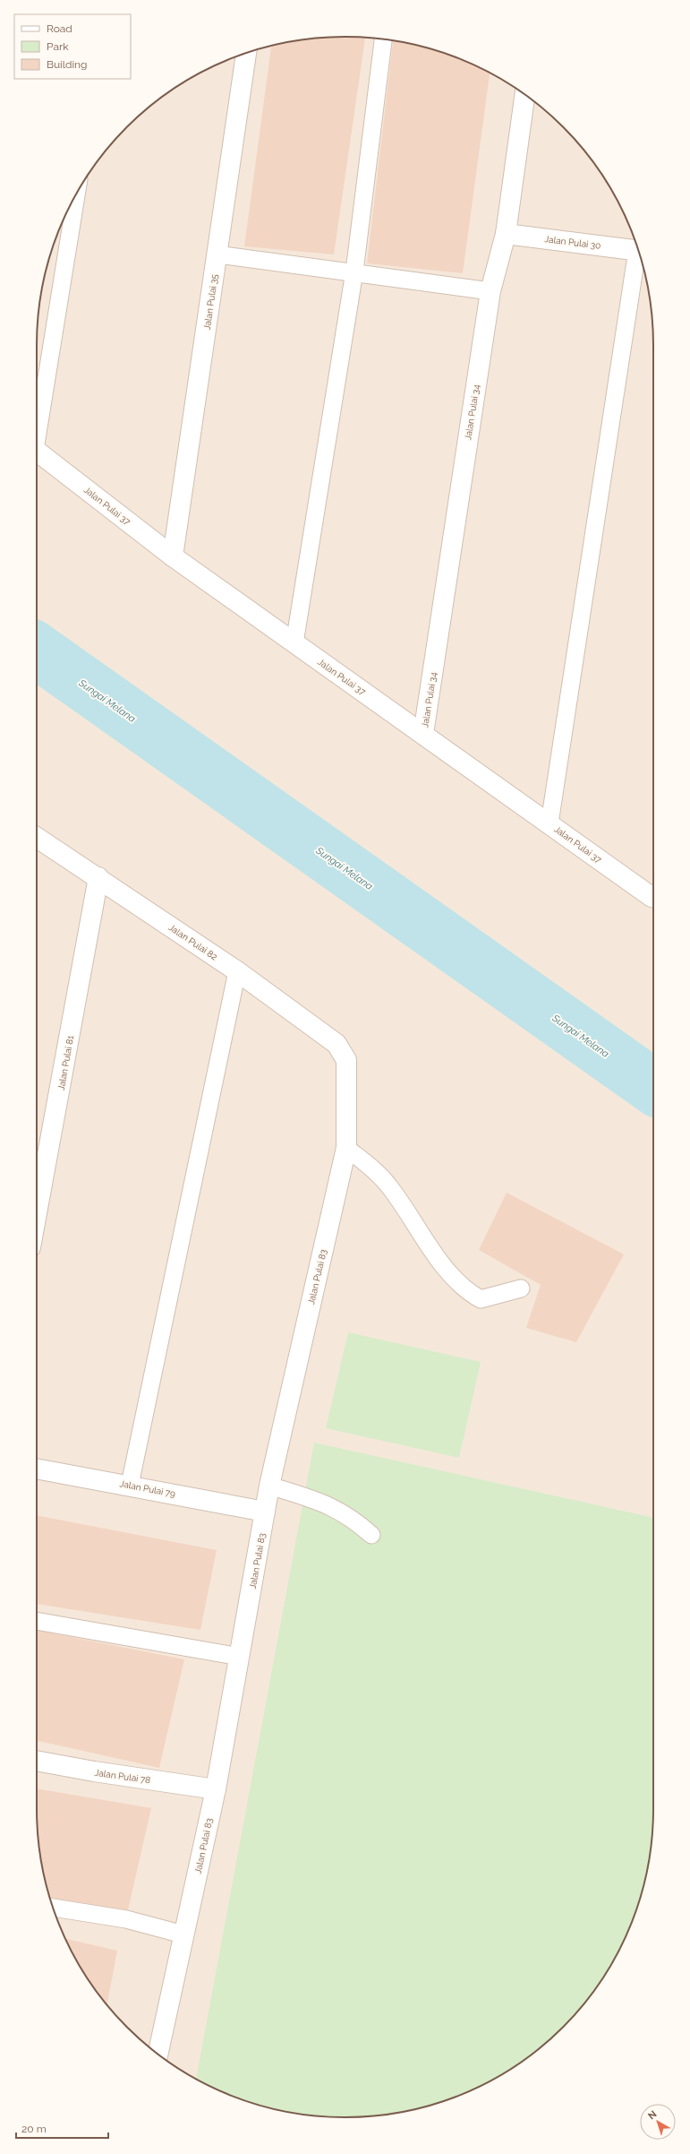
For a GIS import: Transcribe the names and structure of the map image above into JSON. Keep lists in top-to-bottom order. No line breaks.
{"streets":{"street":["Jalan Pulai 30","Jalan Pulai 35","Jalan Pulai 34","Jalan Pulai 37","Jalan Pulai 82","Jalan Pulai 81","Jalan Pulai 83","Jalan Pulai 79","Jalan Pulai 78"]},"crossings":[["Jalan Pulai 30","Jalan Pulai 34"],["Jalan Pulai 35","Jalan Pulai 37"],["Jalan Pulai 34","Jalan Pulai 37"],["Jalan Pulai 82","Jalan Pulai 81"],["Jalan Pulai 82","Jalan Pulai 83"],["Jalan Pulai 83","Jalan Pulai 79"],["Jalan Pulai 83","Jalan Pulai 78"]],"water":["Sungai Melana"],"legend":["Road","Park","Building"],"scale_bar":"20 m","north":"top left"}
